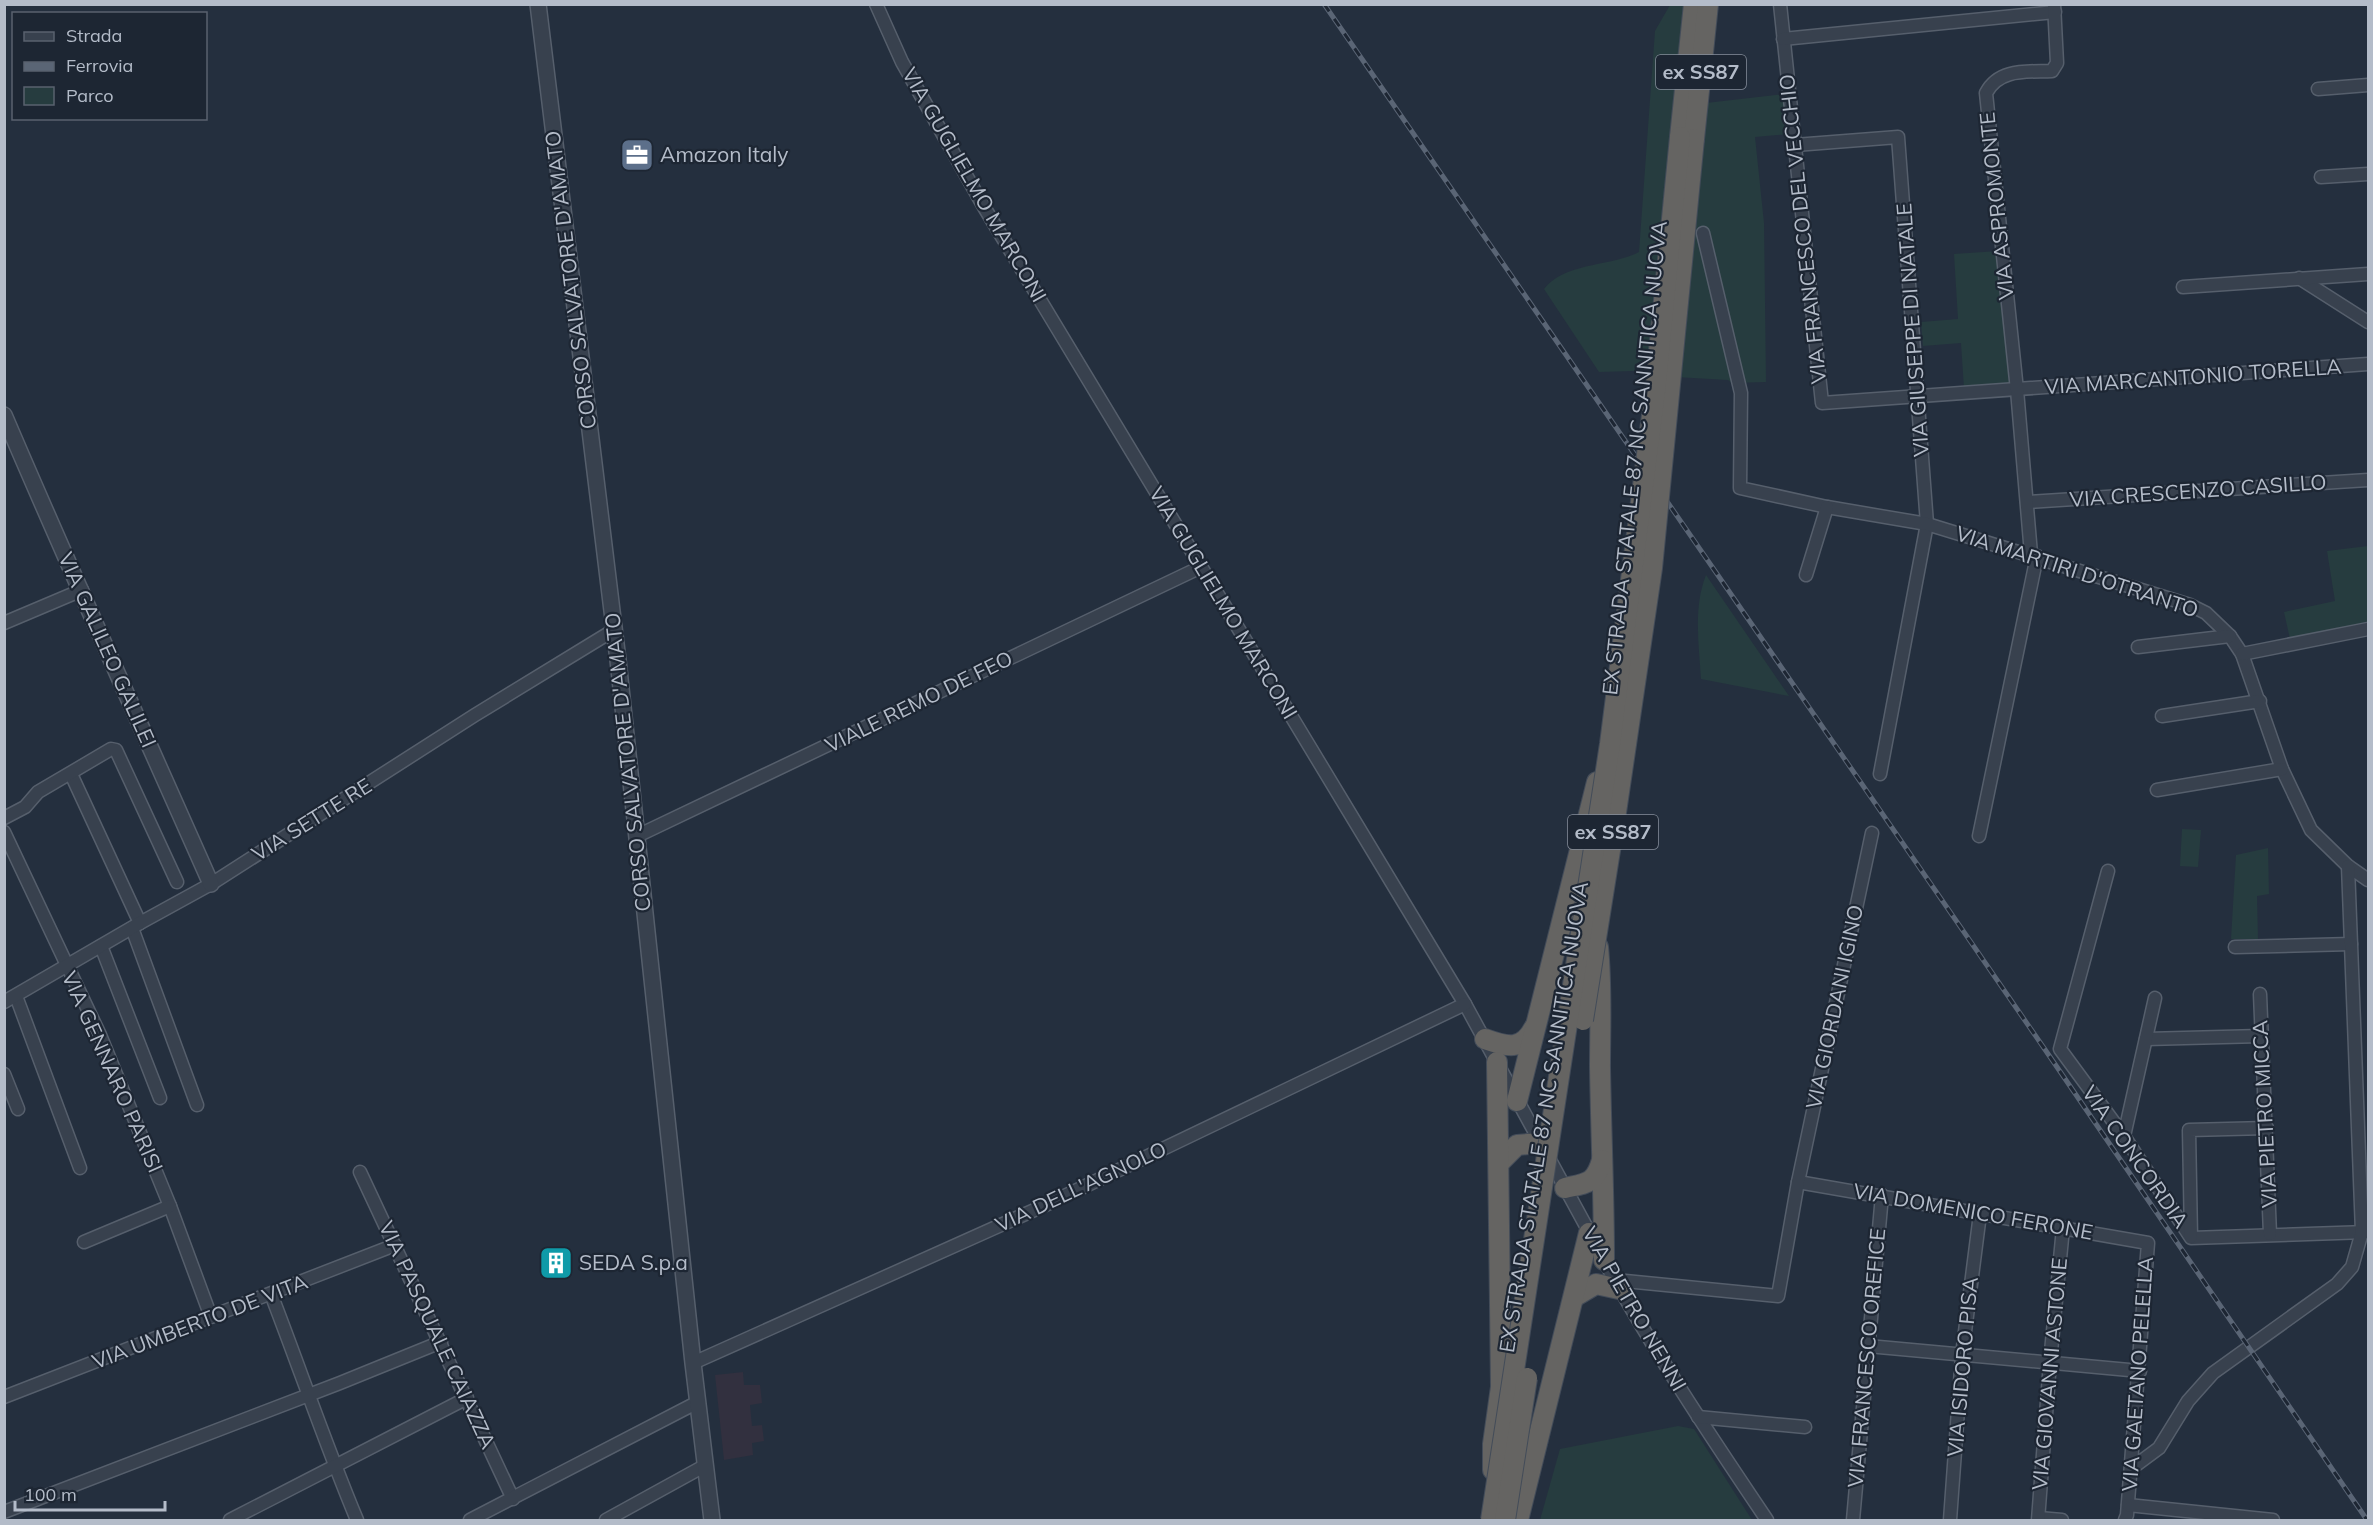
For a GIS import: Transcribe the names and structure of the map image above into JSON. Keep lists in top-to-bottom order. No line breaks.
{"streets":{"highway":["ex SS87","EX STRADA STATALE 87 NC SANNITICA NUOVA"],"street":["VIA GUGLIELMO MARCONI","VIA ASPROMONTE","VIA FRANCESCO DEL VECCHIO","CORSO SALVATORE D'AMATO","VIA GIUSEPPE DI NATALE","VIA MARCANTONIO TORELLA","VIA CRESCENZO CASILLO","VIA MARTIRI D'OTRANTO","VIA GALILEO GALILEI","VIALE REMO DE FEO","VIA SETTE RE","VIA GIORDANI IGINO","VIA GENNARO PARISI","VIA PIETRO MICCA","VIA CONCORDIA","VIA DELL'AGNOLO","VIA DOMENICO FERONE","VIA PIETRO NENNI","VIA UMBERTO DE VITA","VIA PASQUALE CAIAZZA","VIA FRANCESCO OREFICE","VIA ISIDORO PISA","VIA GIOVANNI ASTONE","VIA GAETANO PELELLA"]},"crossings":[["VIA GUGLIELMO MARCONI","VIALE REMO DE FEO"],["VIA GUGLIELMO MARCONI","VIA DELL'AGNOLO"],["VIA GUGLIELMO MARCONI","VIA PIETRO NENNI"],["VIA ASPROMONTE","VIA FRANCESCO DEL VECCHIO"],["VIA ASPROMONTE","VIA MARCANTONIO TORELLA"],["VIA FRANCESCO DEL VECCHIO","VIA GIUSEPPE DI NATALE"],["VIA FRANCESCO DEL VECCHIO","VIA MARCANTONIO TORELLA"],["CORSO SALVATORE D'AMATO","VIALE REMO DE FEO"],["CORSO SALVATORE D'AMATO","VIA SETTE RE"],["CORSO SALVATORE D'AMATO","VIA DELL'AGNOLO"],["VIA GIUSEPPE DI NATALE","VIA MARTIRI D'OTRANTO"],["VIA GALILEO GALILEI","VIA SETTE RE"],["VIA SETTE RE","VIA GENNARO PARISI"],["VIA GIORDANI IGINO","VIA DOMENICO FERONE"],["VIA GIORDANI IGINO","VIA PIETRO NENNI"],["VIA GENNARO PARISI","VIA UMBERTO DE VITA"],["VIA PIETRO MICCA","VIA CONCORDIA"],["VIA DOMENICO FERONE","VIA FRANCESCO OREFICE"],["VIA DOMENICO FERONE","VIA ISIDORO PISA"],["VIA DOMENICO FERONE","VIA GIOVANNI ASTONE"],["VIA DOMENICO FERONE","VIA GAETANO PELELLA"],["VIA UMBERTO DE VITA","VIA PASQUALE CAIAZZA"]],"places":{"office":["Amazon Italy"],"building":["SEDA S.p.a"]},"legend":["Strada","Ferrovia","Parco"],"scale_bar":"100 m"}
